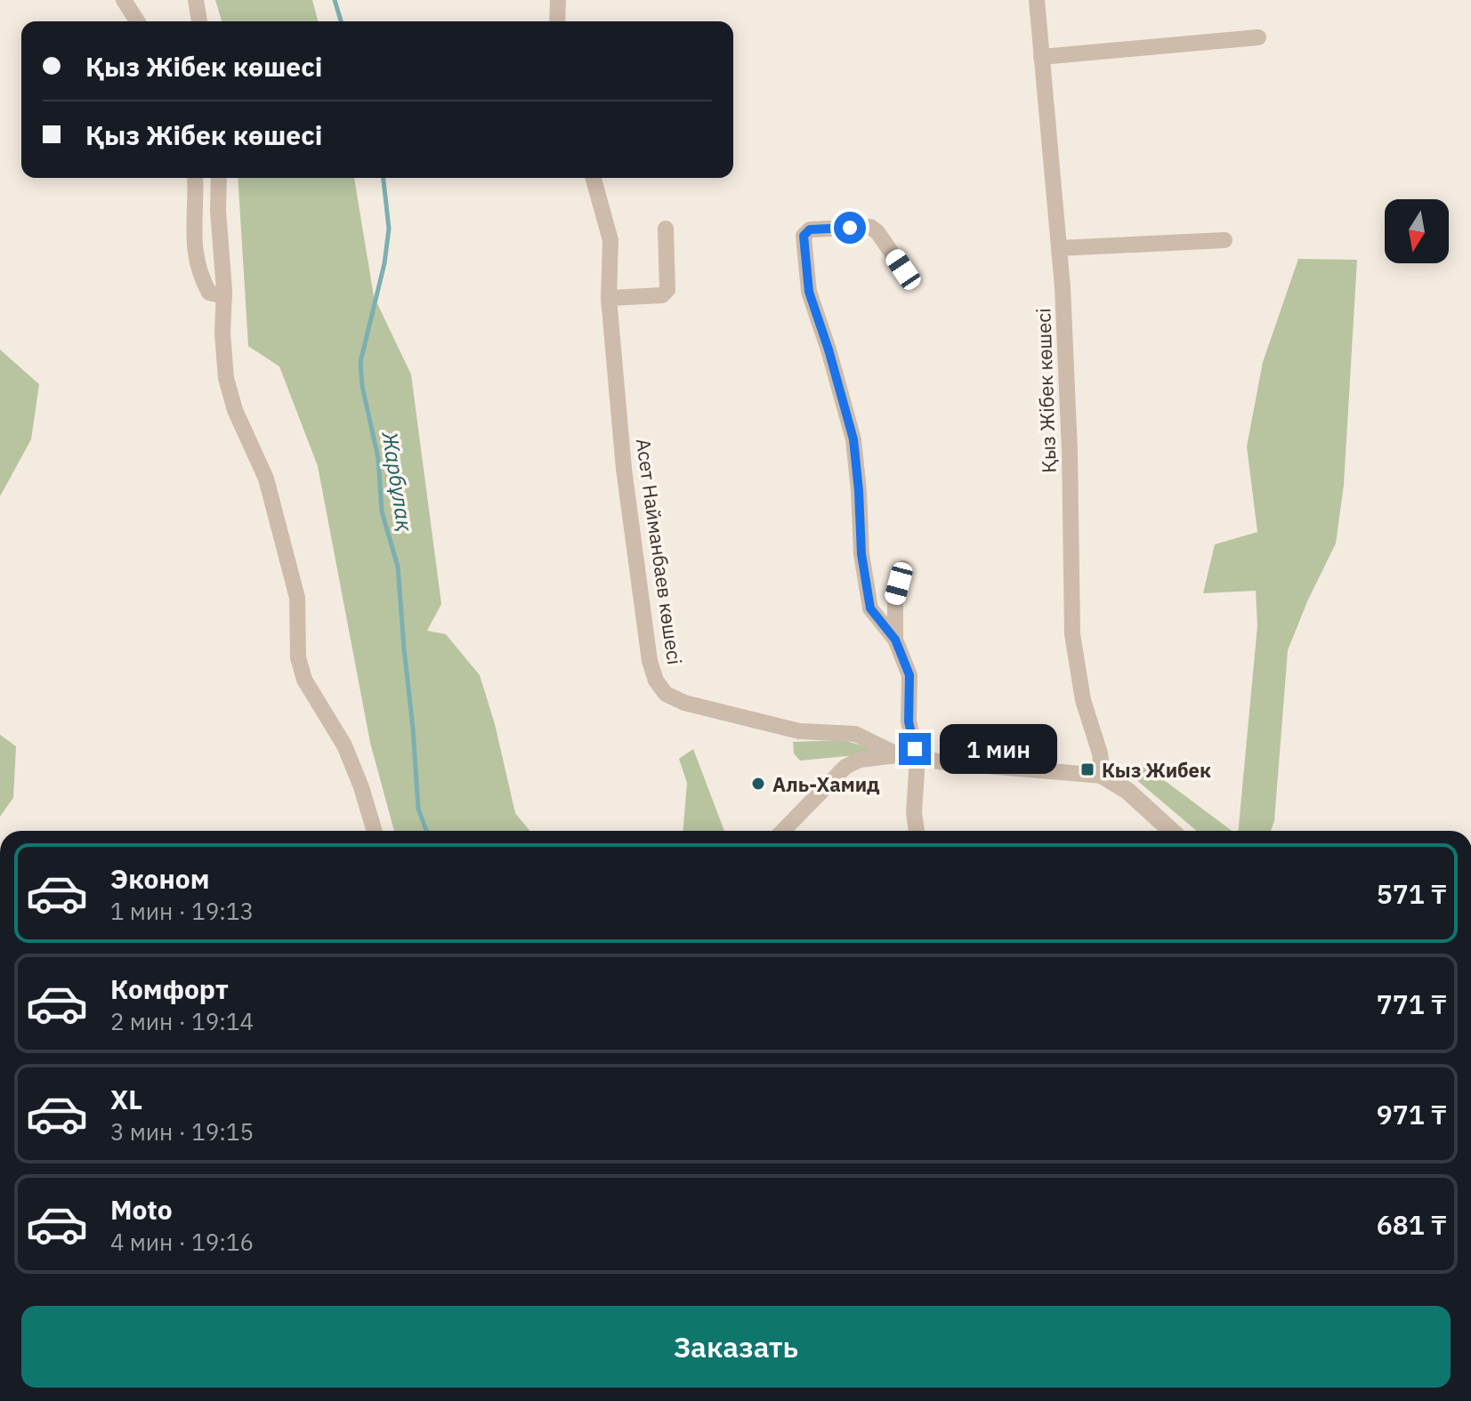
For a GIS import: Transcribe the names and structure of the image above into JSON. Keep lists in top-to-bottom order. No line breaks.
{"streets":{"street":["Қыз Жібек көшесі","Асет Найманбаев көшесі"]},"water":["Жарбұлақ"],"places":{"transit":["Кыз Жибек"],"other":["Аль-Хамид"]},"north":"bottom","page":{"banner":["Қыз Жібек көшесі","Қыз Жібек көшесі"],"bubble":"1 мин","list":[{"name":"Эконом","note":"1 мин · 19:13","value":"571 ₸"},{"name":"Комфорт","note":"2 мин · 19:14","value":"771 ₸"},{"name":"XL","note":"3 мин · 19:15","value":"971 ₸"},{"name":"Moto","note":"4 мин · 19:16","value":"681 ₸"}],"buttons":"Заказать"}}
